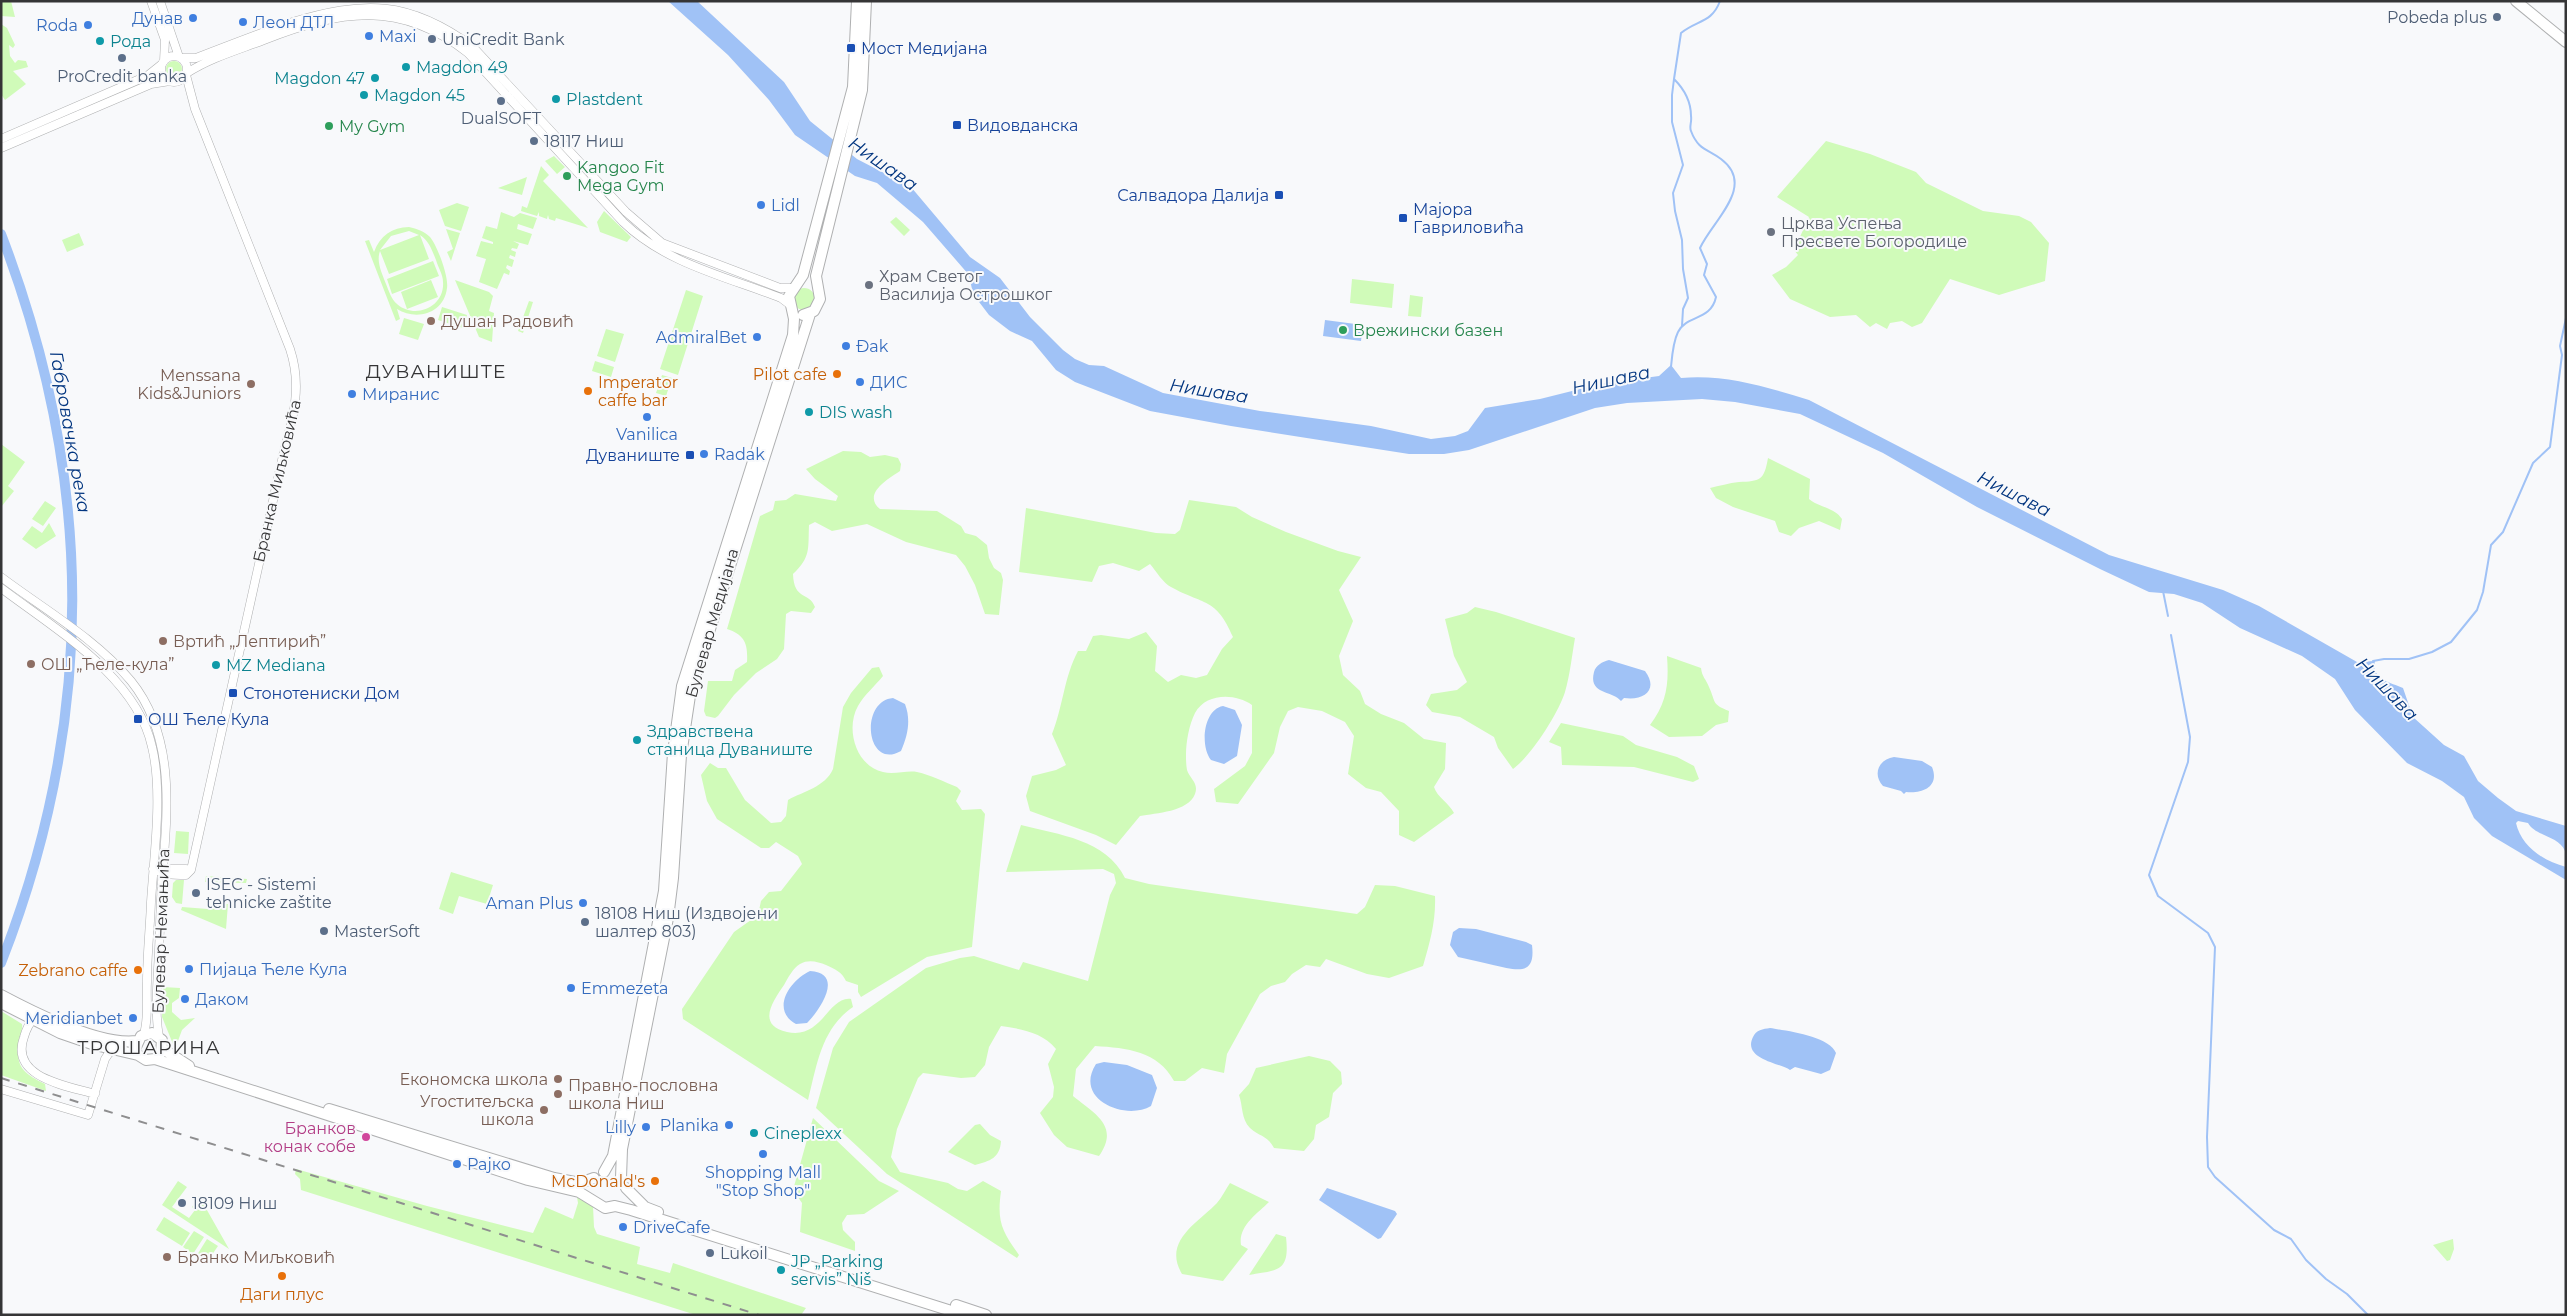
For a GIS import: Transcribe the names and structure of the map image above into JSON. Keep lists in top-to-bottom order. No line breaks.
{"streets":{"main road":["Булевар Медијана","Булевар Немањића"],"street":["Бранка Миљковића"]},"crossings":[["Бранка Миљковића","Булевар Немањића"]],"districts":["ДУВАНИШТЕ","ТРОШАРИНА"],"water":["Нишава","Габровачка река"],"places":{"other":["Pobeda plus","Дунав","Леон ДТЛ","Roda","Maxi","UniCredit Bank","Рода","ProCredit banka","Magdon 49","Magdon 47","Magdon 45","Plastdent","DualSOFT","My Gym","18117 Ниш","Kangoo Fit Mega Gym","Lidl","Црква Успења Пресвете Богородице","Храм Светог Василија Острошког","Душан Радовић","Врежински базен","AdmiralBet","Đak","Pilot cafe","ДИС","Menssana Kids&Juniors","Imperator caffe bar","Миранис","DIS wash","Vanilica","Radak","Вртић „Лептирић”","ОШ „Ћеле-кула”","MZ Mediana","Здравствена станица Дуваниште","ISEC - Sistemi tehnicke zaštite","Aman Plus","18108 Ниш (Издвојени шалтер 803)","MasterSoft","Пијаца Ћеле Кула","Zebrano caffe","Emmezeta","Даком","Meridianbet","Економска школа","Правно-пословна школа Ниш","Угоститељска школа","Planika","Lilly","Cineplexx","Бранков конак собе","Shopping Mall \"Stop Shop\"","Рајко","McDonald's","18109 Ниш","DriveCafe","Lukoil","Бранко Миљковић","JP „Parking servis” Niš","Даги плус"],"transit":["Мост Медијана","Видовданска","Салвадора Далија","Мајора Гавриловића","Дуваниште","Стонотениски Дом","ОШ Ћеле Кула"]}}
